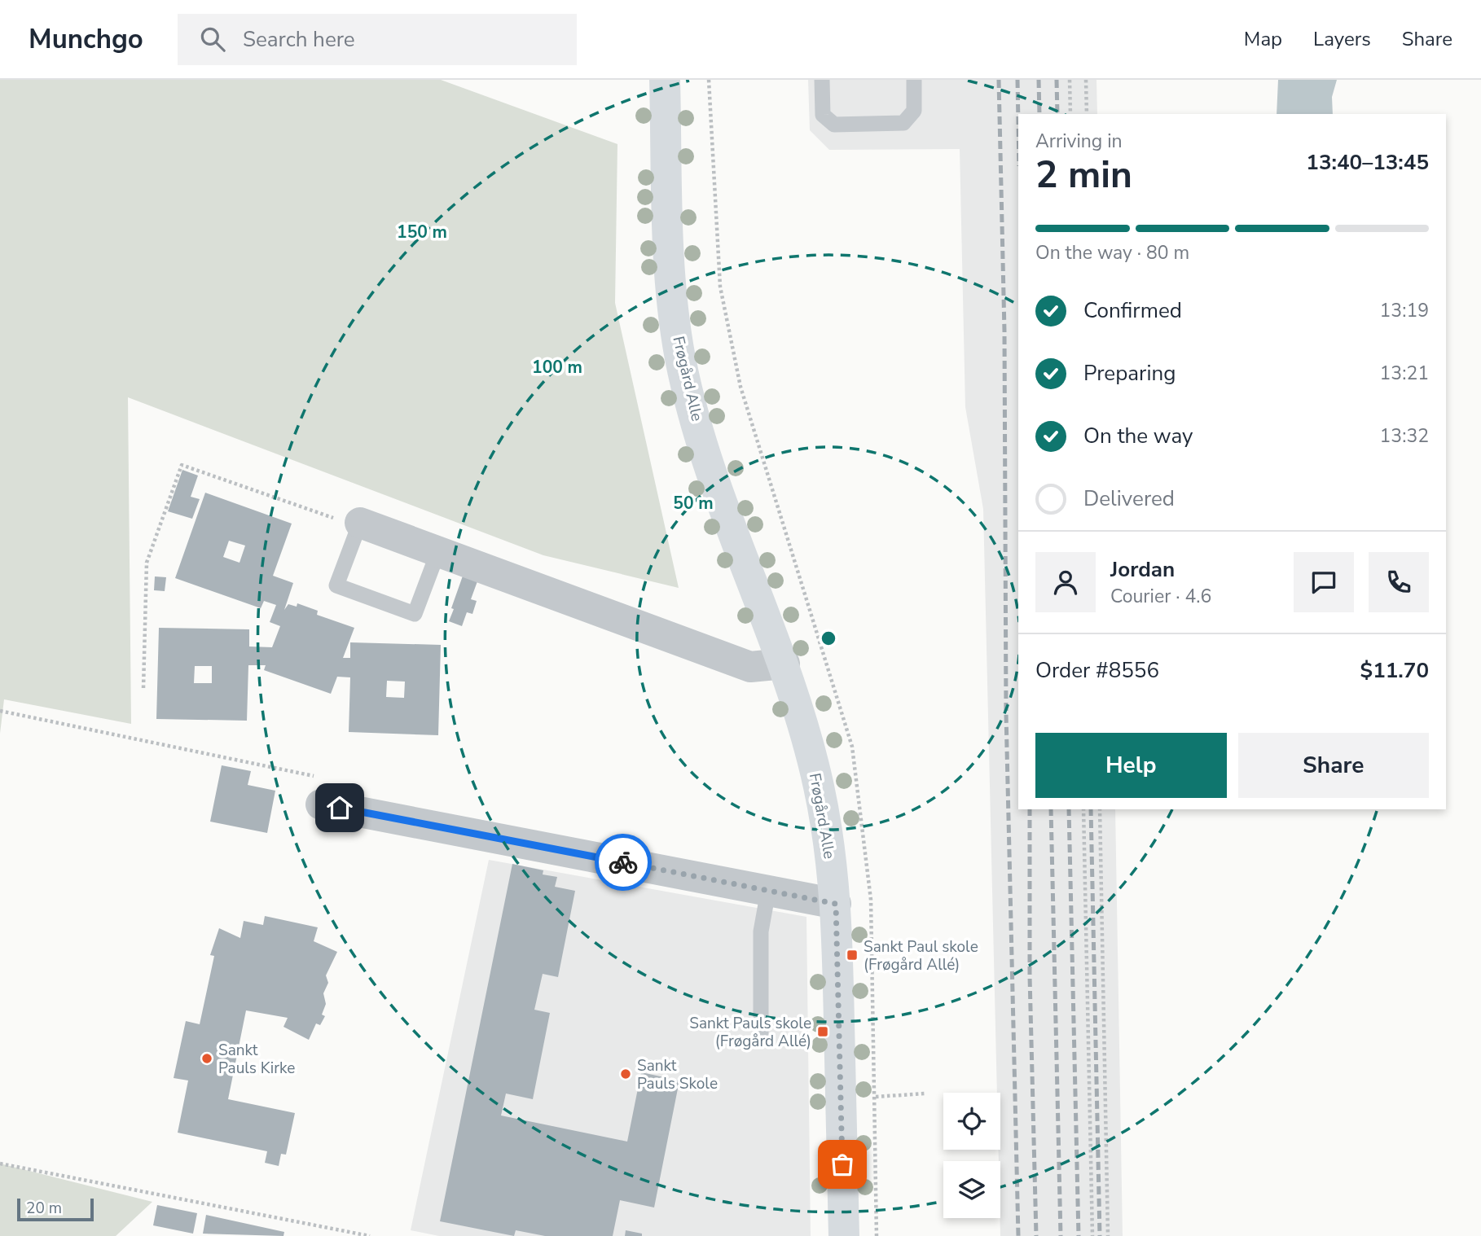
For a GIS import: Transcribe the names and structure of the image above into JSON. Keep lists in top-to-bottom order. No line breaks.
{"streets":{"street":["Frøgård Alle"]},"places":{"transit":["Sankt Paul skole (Frøgård Allé)","Sankt Pauls skole (Frøgård Allé)"],"other":["Sankt Pauls Kirke","Sankt Pauls Skole"]},"scale_bar":"20 m","page":{"header":"Munchgo","search":"Search here","nav":["Map","Layers","Share"],"heading":["2 min","Arriving in","13:40–13:45"],"panel":["Jordan","Courier · 4.6","Order #8556","$11.70"],"bar":"On the way · 80 m","list":[["Confirmed","13:19"],["Preparing","13:21"],["On the way","13:32"],"Delivered"],"buttons":["Help","Share"],"scale":"20 m"},"rings":["150 m","100 m","50 m"]}
